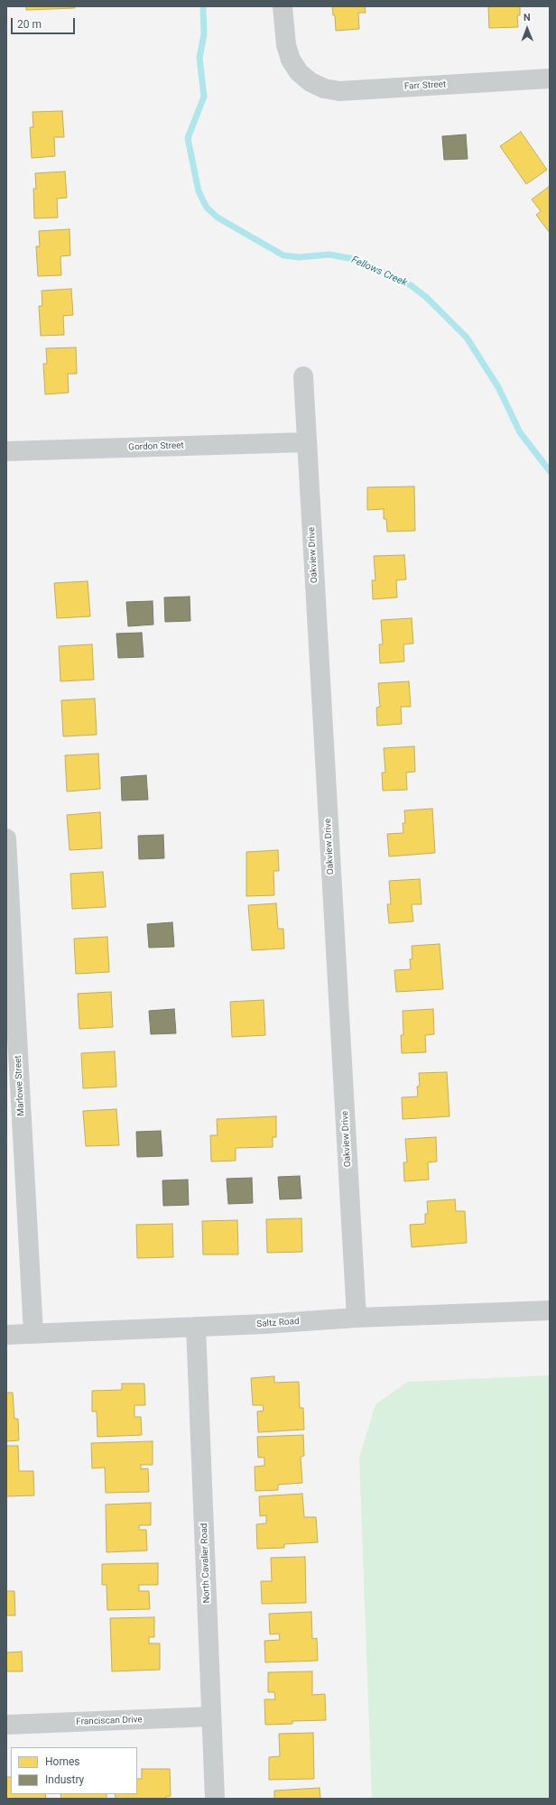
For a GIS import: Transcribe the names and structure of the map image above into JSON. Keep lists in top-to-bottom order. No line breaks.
{"streets":{"street":["Farr Street","Gordon Street","Oakview Drive","Marlowe Street","Saltz Road","North Cavalier Road","Franciscan Drive"]},"crossings":[["Gordon Street","Oakview Drive"],["Oakview Drive","Saltz Road"],["Marlowe Street","Saltz Road"],["Saltz Road","North Cavalier Road"],["North Cavalier Road","Franciscan Drive"]],"water":["Fellows Creek"],"legend":["Homes","Industry"],"scale_bar":"20 m","north":"top"}
